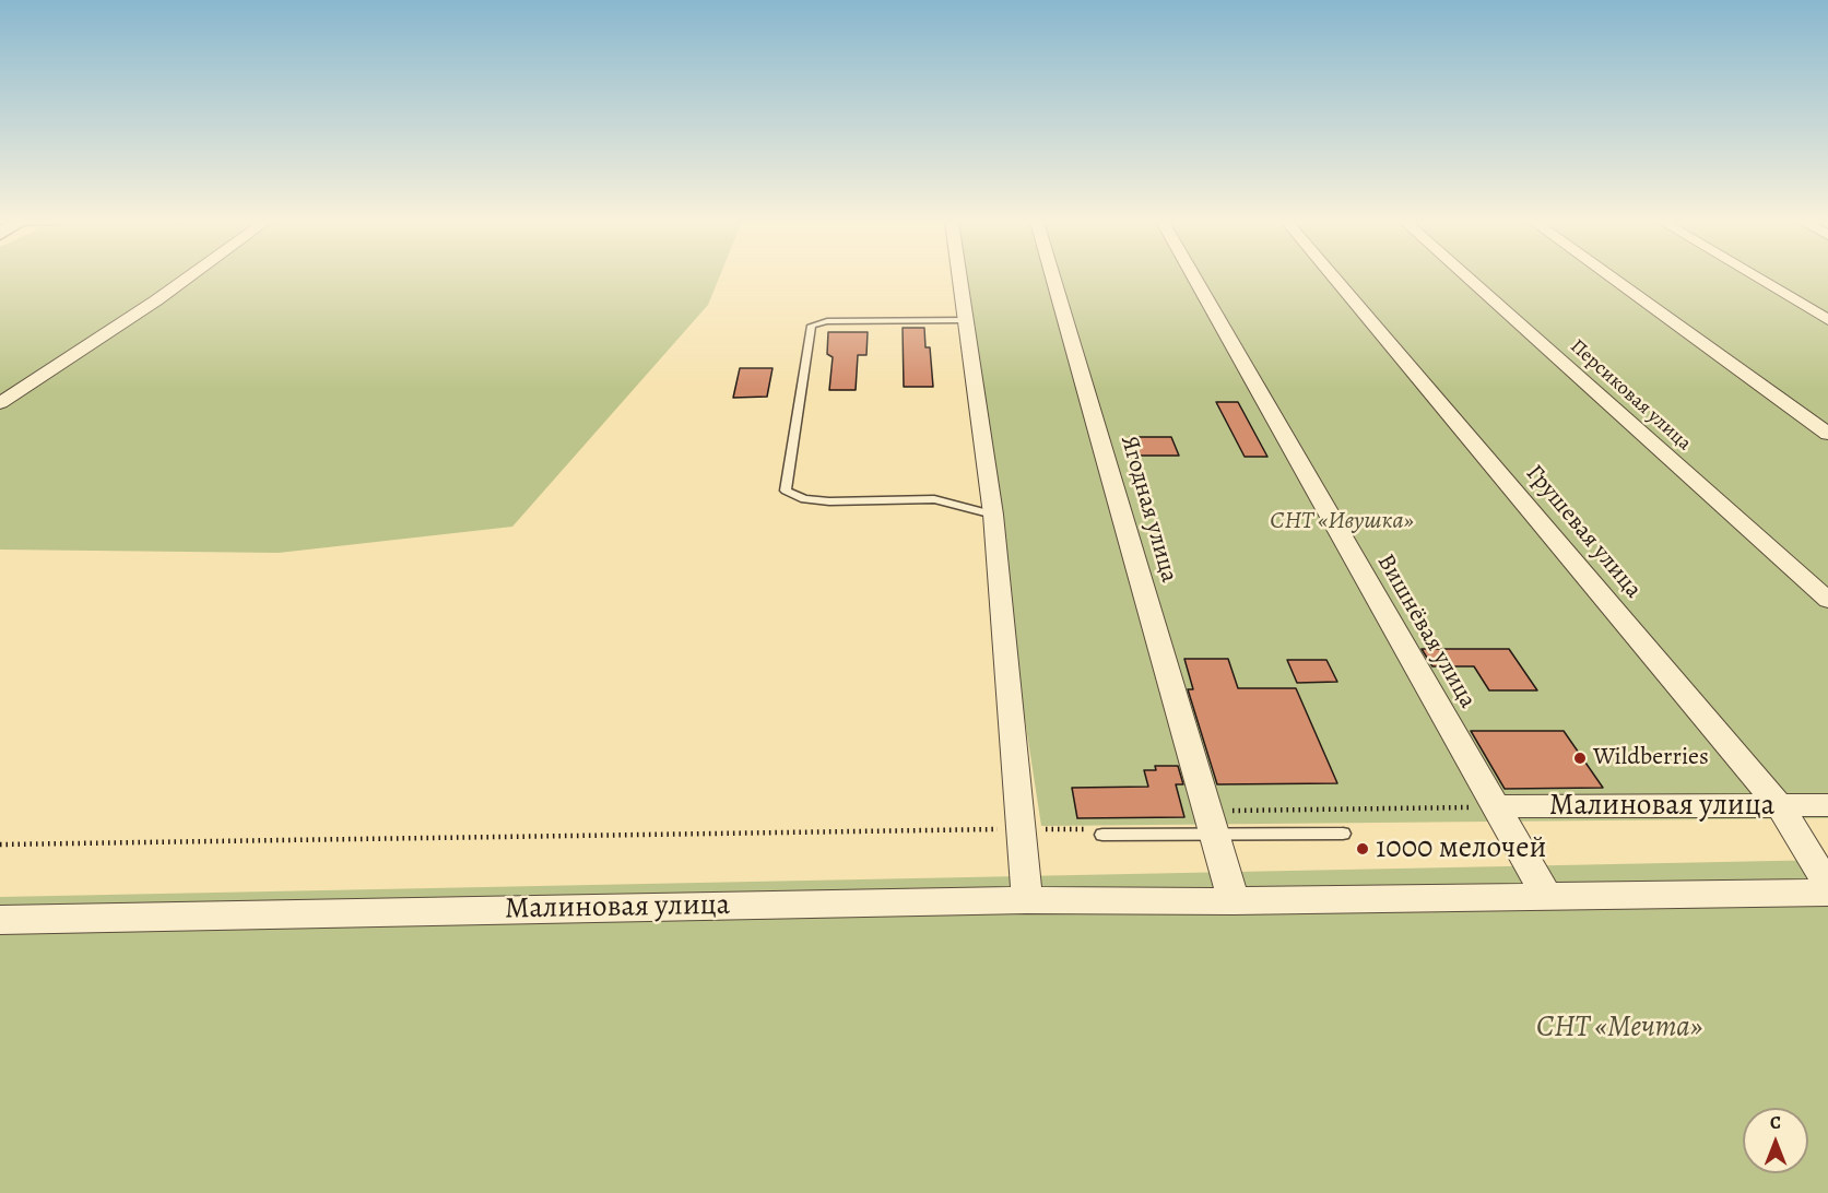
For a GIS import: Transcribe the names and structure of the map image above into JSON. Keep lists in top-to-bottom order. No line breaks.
{"streets":{"street":["Персиковая улица","Ягодная улица","Грушевая улица","Вишнёвая улица","Малиновая улица"]},"crossings":[["Ягодная улица","Малиновая улица"],["Грушевая улица","Малиновая улица"],["Вишнёвая улица","Малиновая улица"]],"parks":["СНТ «Ивушка»","СНТ «Мечта»"],"places":["Wildberries","1000 мелочей"],"north":"top"}
